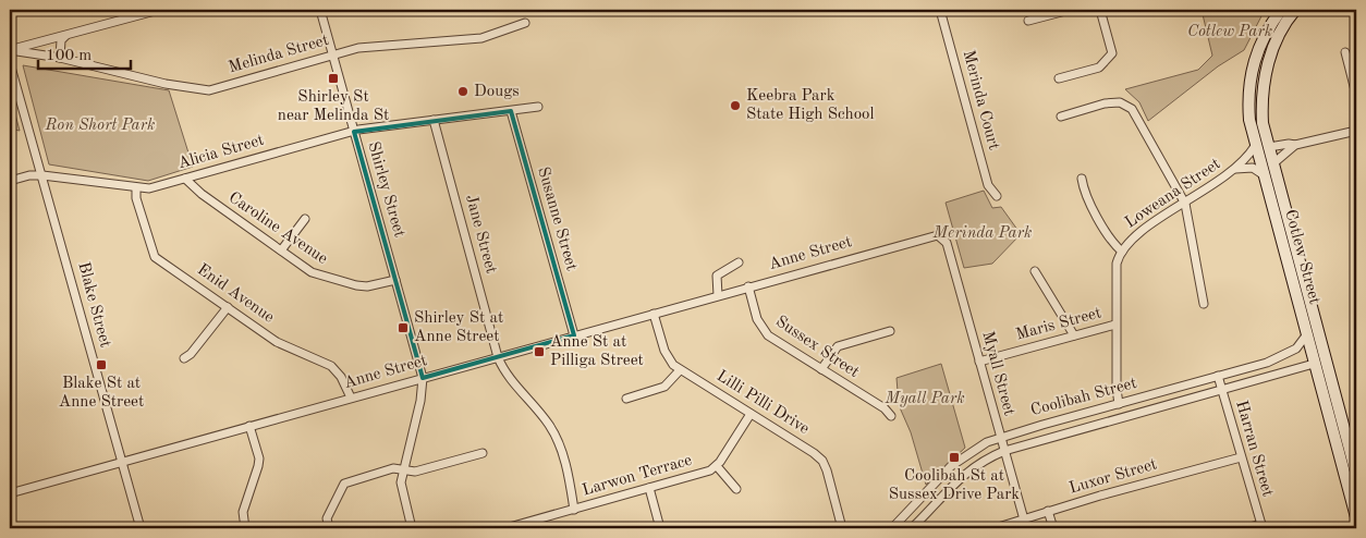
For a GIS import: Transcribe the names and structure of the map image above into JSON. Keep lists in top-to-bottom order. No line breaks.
{"streets":{"main road":["Cotlew Street"],"street":["Melinda Street","Merinda Court","Alicia Street","Shirley Street","Loweana Street","Susanne Street","Caroline Avenue","Jane Street","Anne Street","Enid Avenue","Blake Street","Maris Street","Sussex Street","Myall Street","Coolibah Street","Lilli Pilli Drive","Harran Street","Larwon Terrace","Luxor Street"]},"crossings":[["Melinda Street","Shirley Street"],["Melinda Street","Blake Street"],["Alicia Street","Shirley Street"],["Alicia Street","Susanne Street"],["Alicia Street","Caroline Avenue"],["Alicia Street","Jane Street"],["Alicia Street","Enid Avenue"],["Alicia Street","Blake Street"],["Shirley Street","Caroline Avenue"],["Shirley Street","Anne Street"],["Loweana Street","Cotlew Street"],["Loweana Street","Maris Street"],["Loweana Street","Coolibah Street"],["Susanne Street","Anne Street"],["Jane Street","Anne Street"],["Jane Street","Larwon Terrace"],["Anne Street","Enid Avenue"],["Anne Street","Blake Street"],["Anne Street","Sussex Street"],["Anne Street","Myall Street"],["Anne Street","Lilli Pilli Drive"],["Cotlew Street","Coolibah Street"],["Maris Street","Myall Street"],["Myall Street","Coolibah Street"],["Myall Street","Luxor Street"],["Coolibah Street","Harran Street"],["Lilli Pilli Drive","Larwon Terrace"],["Harran Street","Luxor Street"]],"parks":["Cotlew Park","Ron Short Park","Merinda Park","Myall Park"],"places":{"transit":["Shirley St near Melinda St","Shirley St at Anne Street","Anne St at Pilliga Street","Blake St at Anne Street","Coolibah St at Sussex Drive Park"],"other":["Dougs","Keebra Park State High School"]},"scale_bar":"100 m"}
